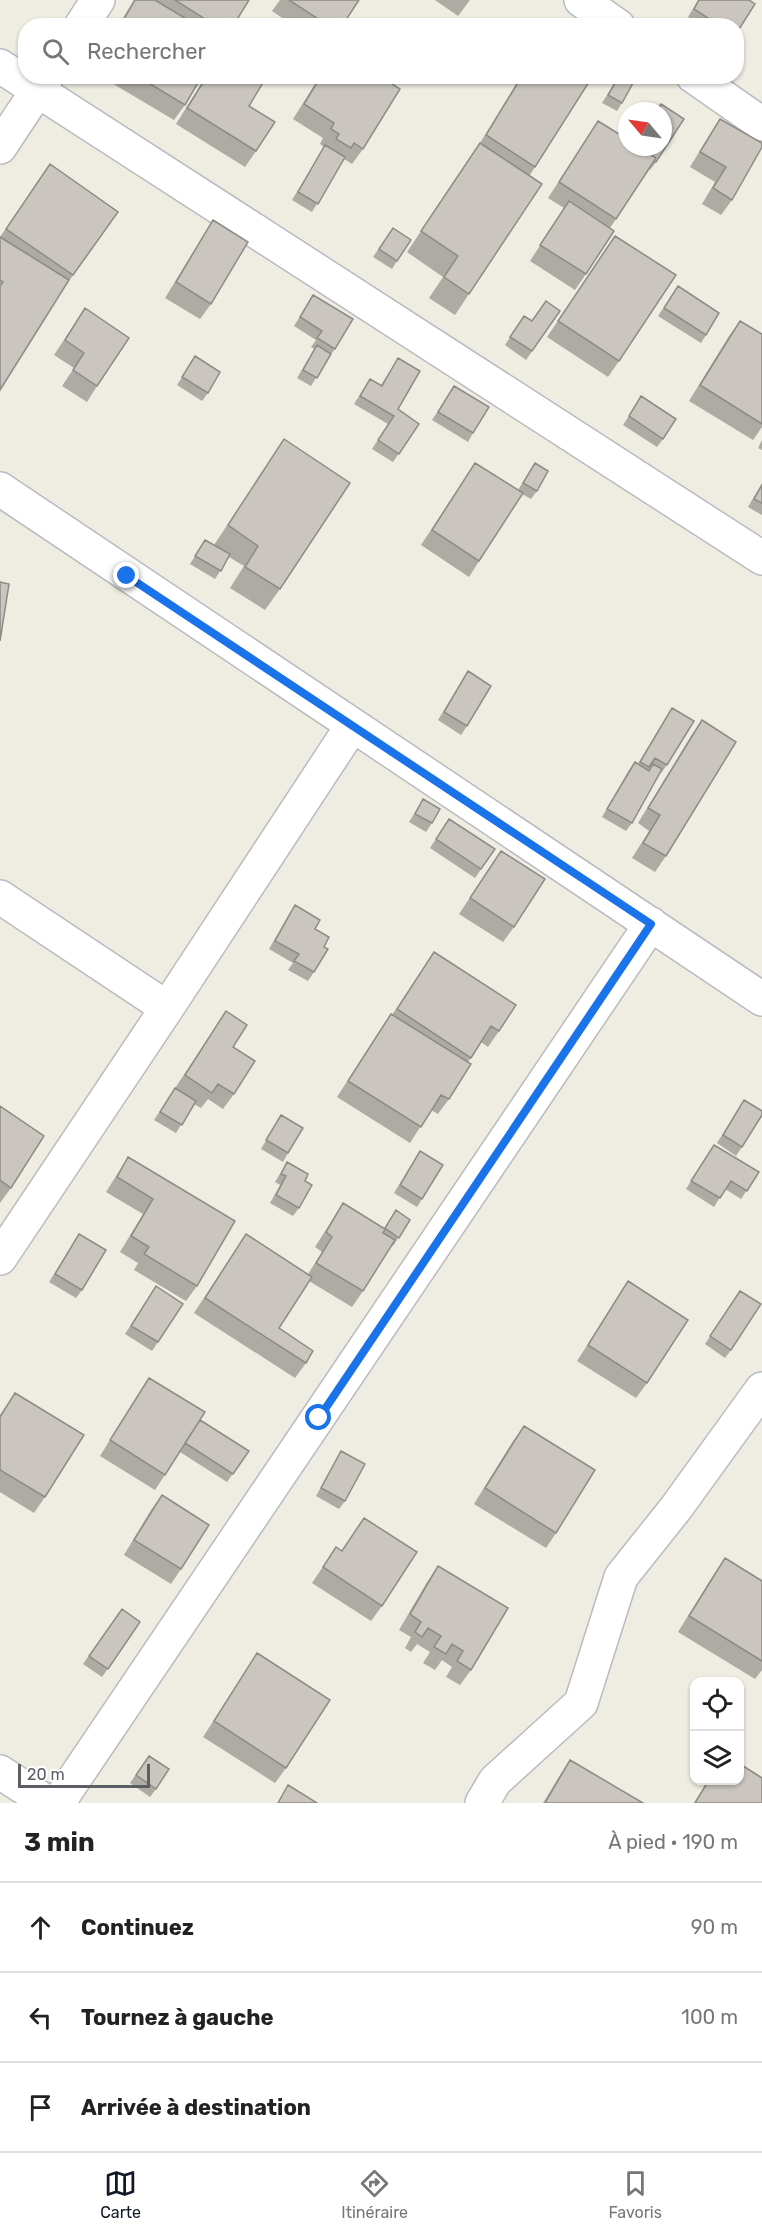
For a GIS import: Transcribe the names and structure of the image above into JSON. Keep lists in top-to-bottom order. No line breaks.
{"scale_bar":"20 m","north":"top left","page":{"search":"Rechercher","scale":"20 m","heading":["3 min","À pied · 190 m"],"list":[["Continuez","90 m"],["Tournez à gauche","100 m"],"Arrivée à destination"],"nav":["Carte","Itinéraire","Favoris"]}}
